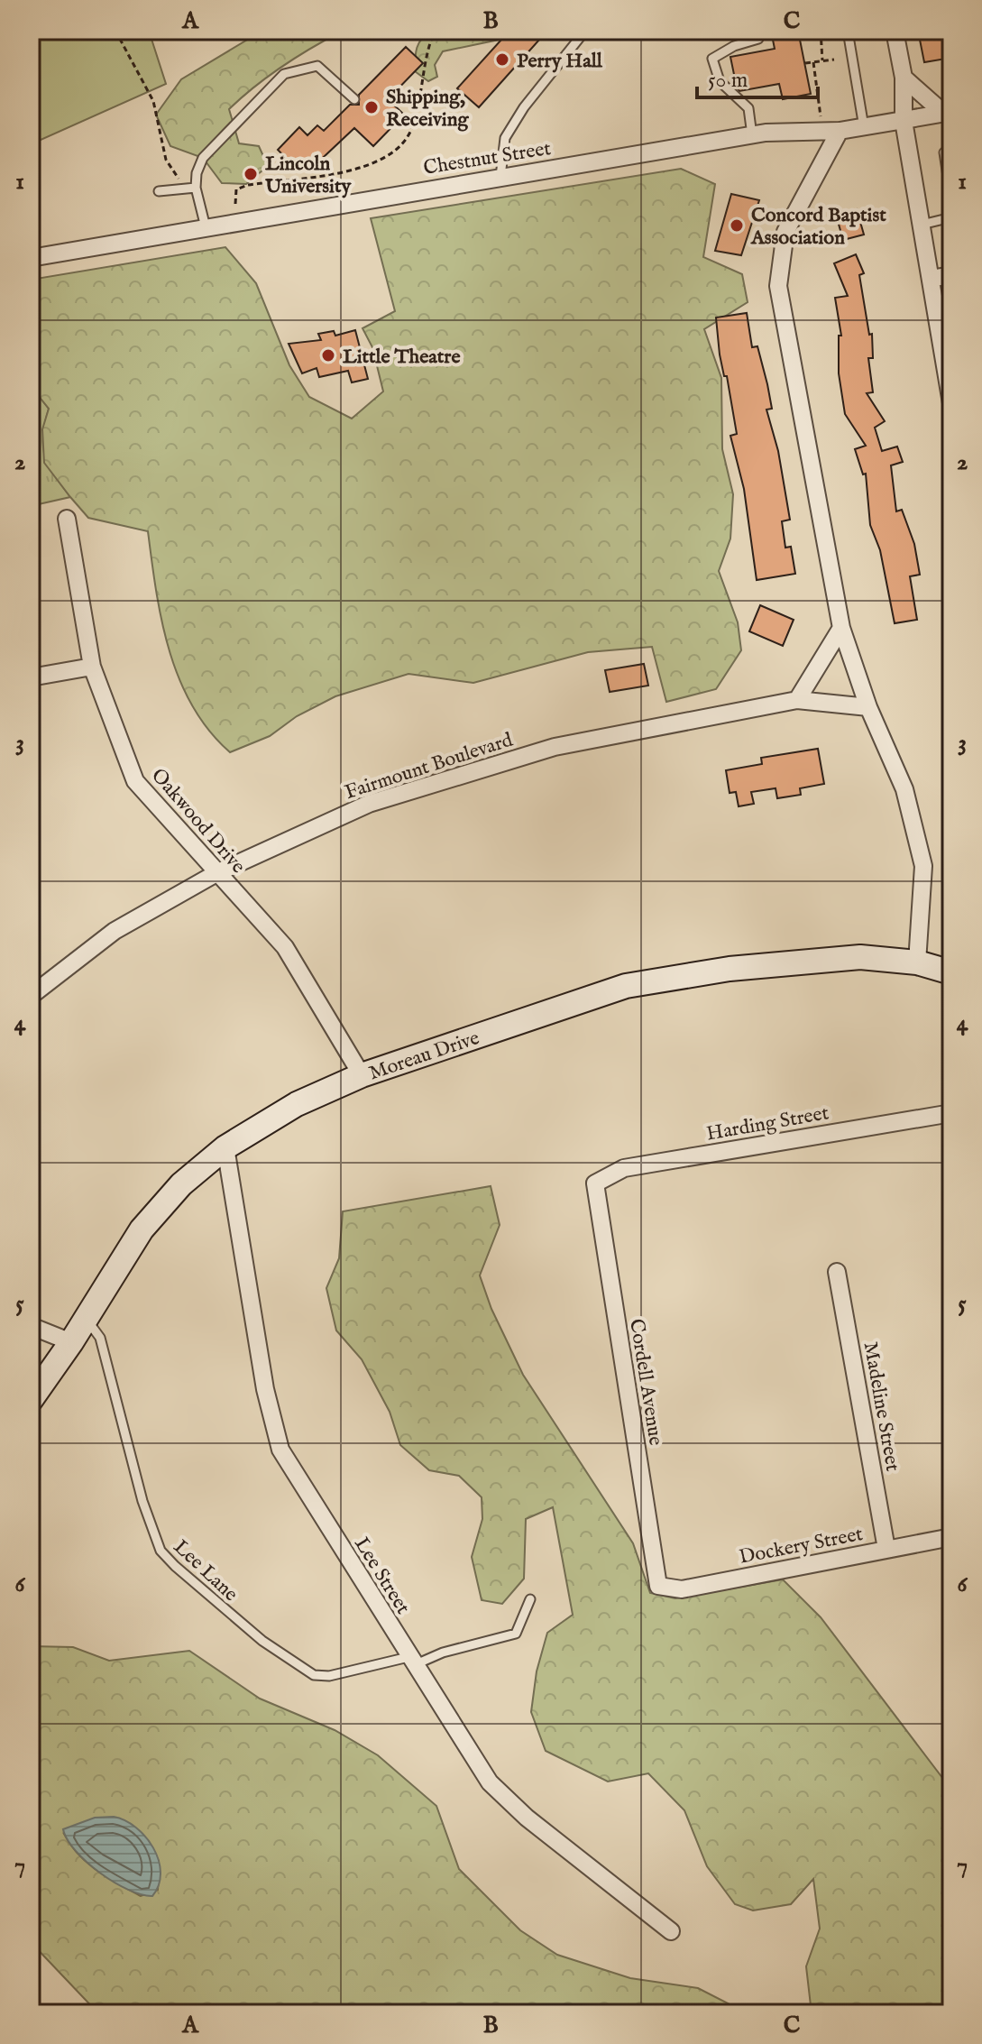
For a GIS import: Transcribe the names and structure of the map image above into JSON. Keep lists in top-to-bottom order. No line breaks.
{"streets":{"main road":["Moreau Drive"],"street":["Chestnut Street","Fairmount Boulevard","Oakwood Drive","Harding Street","Cordell Avenue","Madeline Street","Dockery Street","Lee Street"],"lane":["Lee Lane"]},"crossings":[["Fairmount Boulevard","Oakwood Drive"],["Oakwood Drive","Moreau Drive"],["Moreau Drive","Lee Lane"],["Moreau Drive","Lee Street"],["Harding Street","Cordell Avenue"],["Cordell Avenue","Dockery Street"],["Madeline Street","Dockery Street"],["Lee Lane","Lee Street"]],"places":["Perry Hall","Shipping, Receiving","Lincoln University","Concord Baptist Association","Little Theatre"],"scale_bar":"50 m","grid":{"columns":["A","B","C"],"rows":["1","2","3","4","5","6","7"]}}
